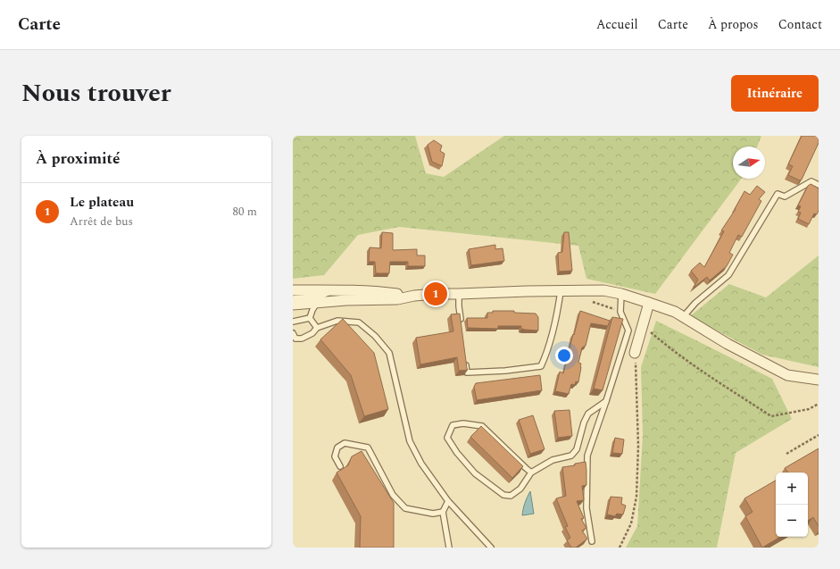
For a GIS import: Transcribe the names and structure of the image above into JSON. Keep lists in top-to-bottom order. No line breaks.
{"north":"right","page":{"header":"Carte","nav":["Accueil","Carte","À propos","Contact"],"title":"Nous trouver","buttons":"Itinéraire","heading":"À proximité","list":[{"mark":"1","name":"Le plateau","note":"Arrêt de bus","value":"80 m"}],"pins":"1","map_buttons":["+","−"]}}
